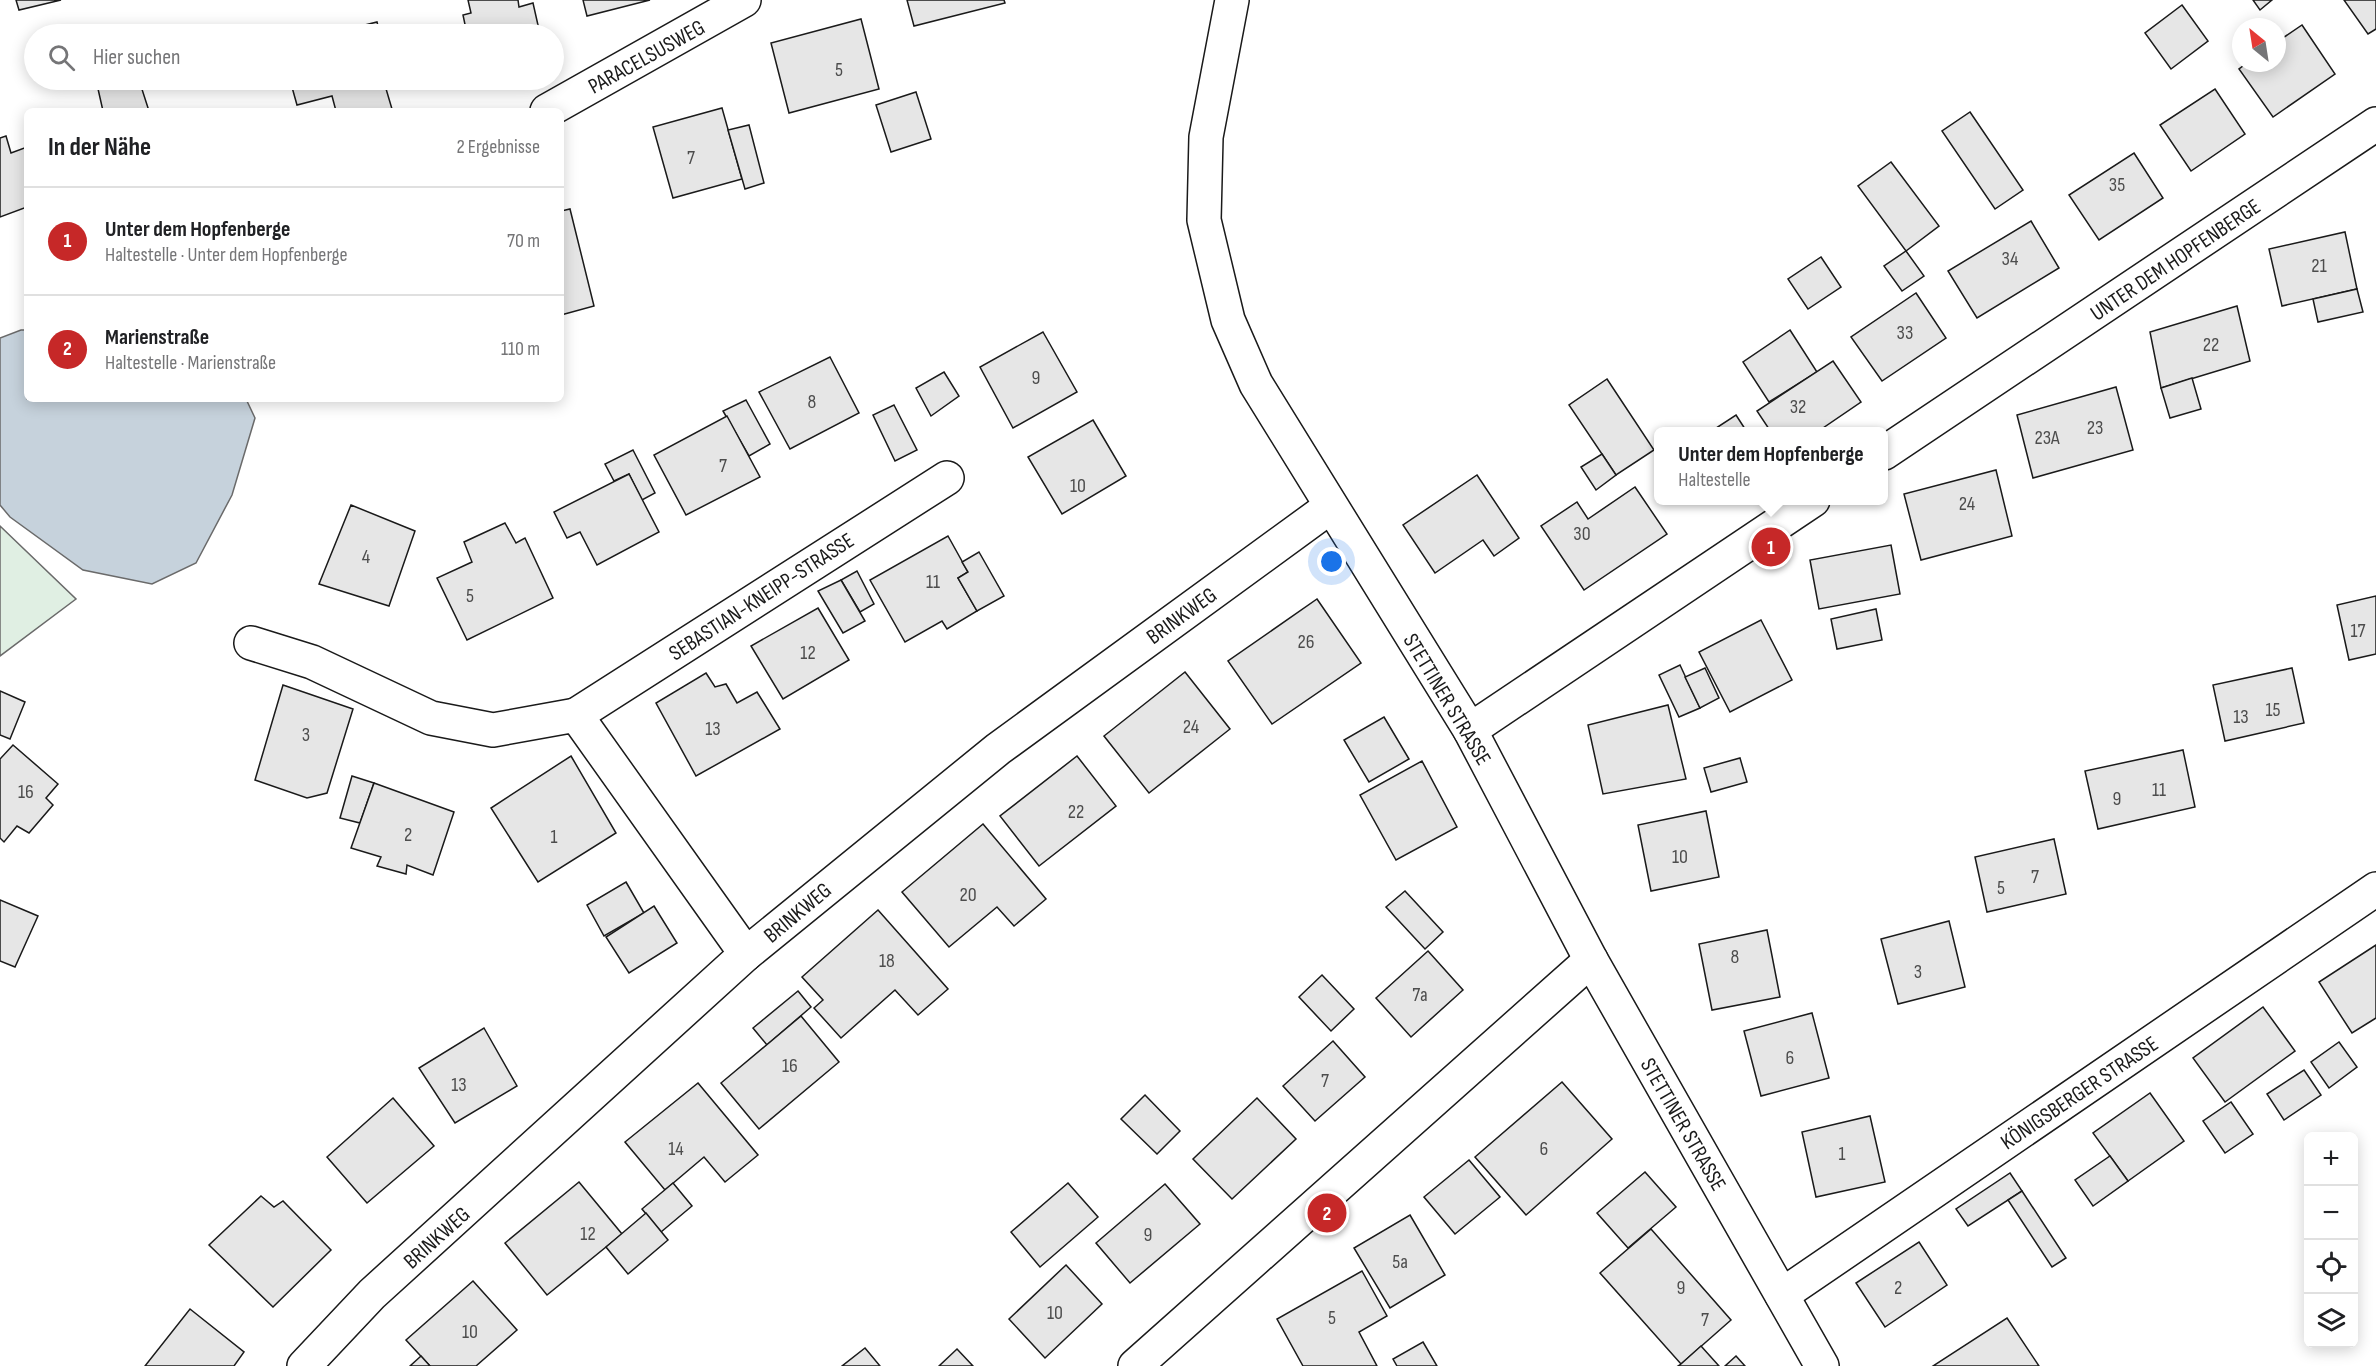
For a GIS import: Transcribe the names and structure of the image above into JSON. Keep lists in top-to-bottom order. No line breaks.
{"streets":{"street":["PARACELSUSWEG","UNTER DEM HOPFENBERGE","SEBASTIAN-KNEIPP-STRASSE","BRINKWEG","STETTINER STRASSE","KÖNIGSBERGER STRASSE"]},"crossings":[["BRINKWEG","STETTINER STRASSE"],["STETTINER STRASSE","KÖNIGSBERGER STRASSE"]],"house_numbers":["5","7","35","34","21","33","22","9","8","32","23","23A","7","10","24","30","4","11","5","17","26","12","15","13","24","13","3","11","16","9","22","2","1","10","7","5","20","8","18","3","7a","6","16","7","13","14","6","1","12","9","5a","9","2","10","5","7","10"],"north":"top left","page":{"search":"Hier suchen","heading":["In der Nähe","2 Ergebnisse"],"list":[{"mark":"1","name":"Unter dem Hopfenberge","note":"Haltestelle · Unter dem Hopfenberge","value":"70 m"},{"mark":"2","name":"Marienstraße","note":"Haltestelle · Marienstraße","value":"110 m"}],"popup":["Unter dem Hopfenberge","Haltestelle"],"pins":["1","2"],"map_buttons":["+","−"]}}
